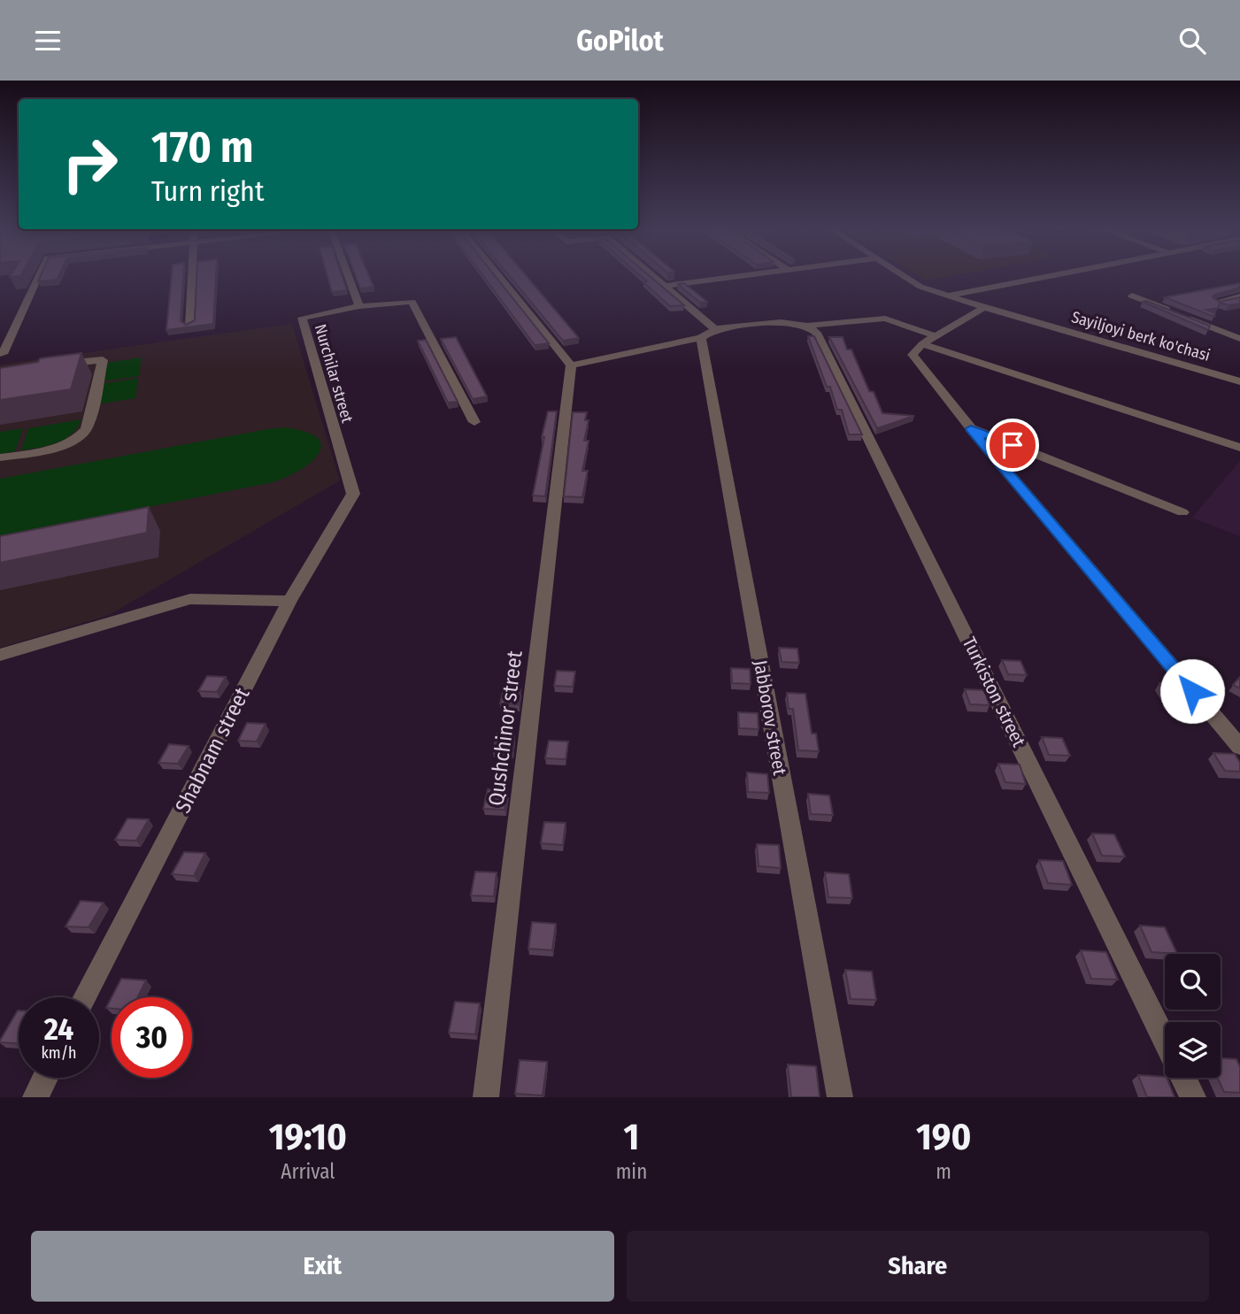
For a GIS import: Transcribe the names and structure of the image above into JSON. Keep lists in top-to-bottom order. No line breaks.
{"streets":{"street":["Sayiljoyi berk ko'chasi","Nurchilar street","Turkiston street","Jabborov street","Qushchinor street","Shabnam street"]},"crossings":[["Nurchilar street","Shabnam street"]],"page":{"header":"GoPilot","turn":["170 m","Turn right"],"speed":"24 km/h","limit":"30","eta":["19:10","Arrival","1","min","190","m"],"buttons":["Exit","Share"]}}
